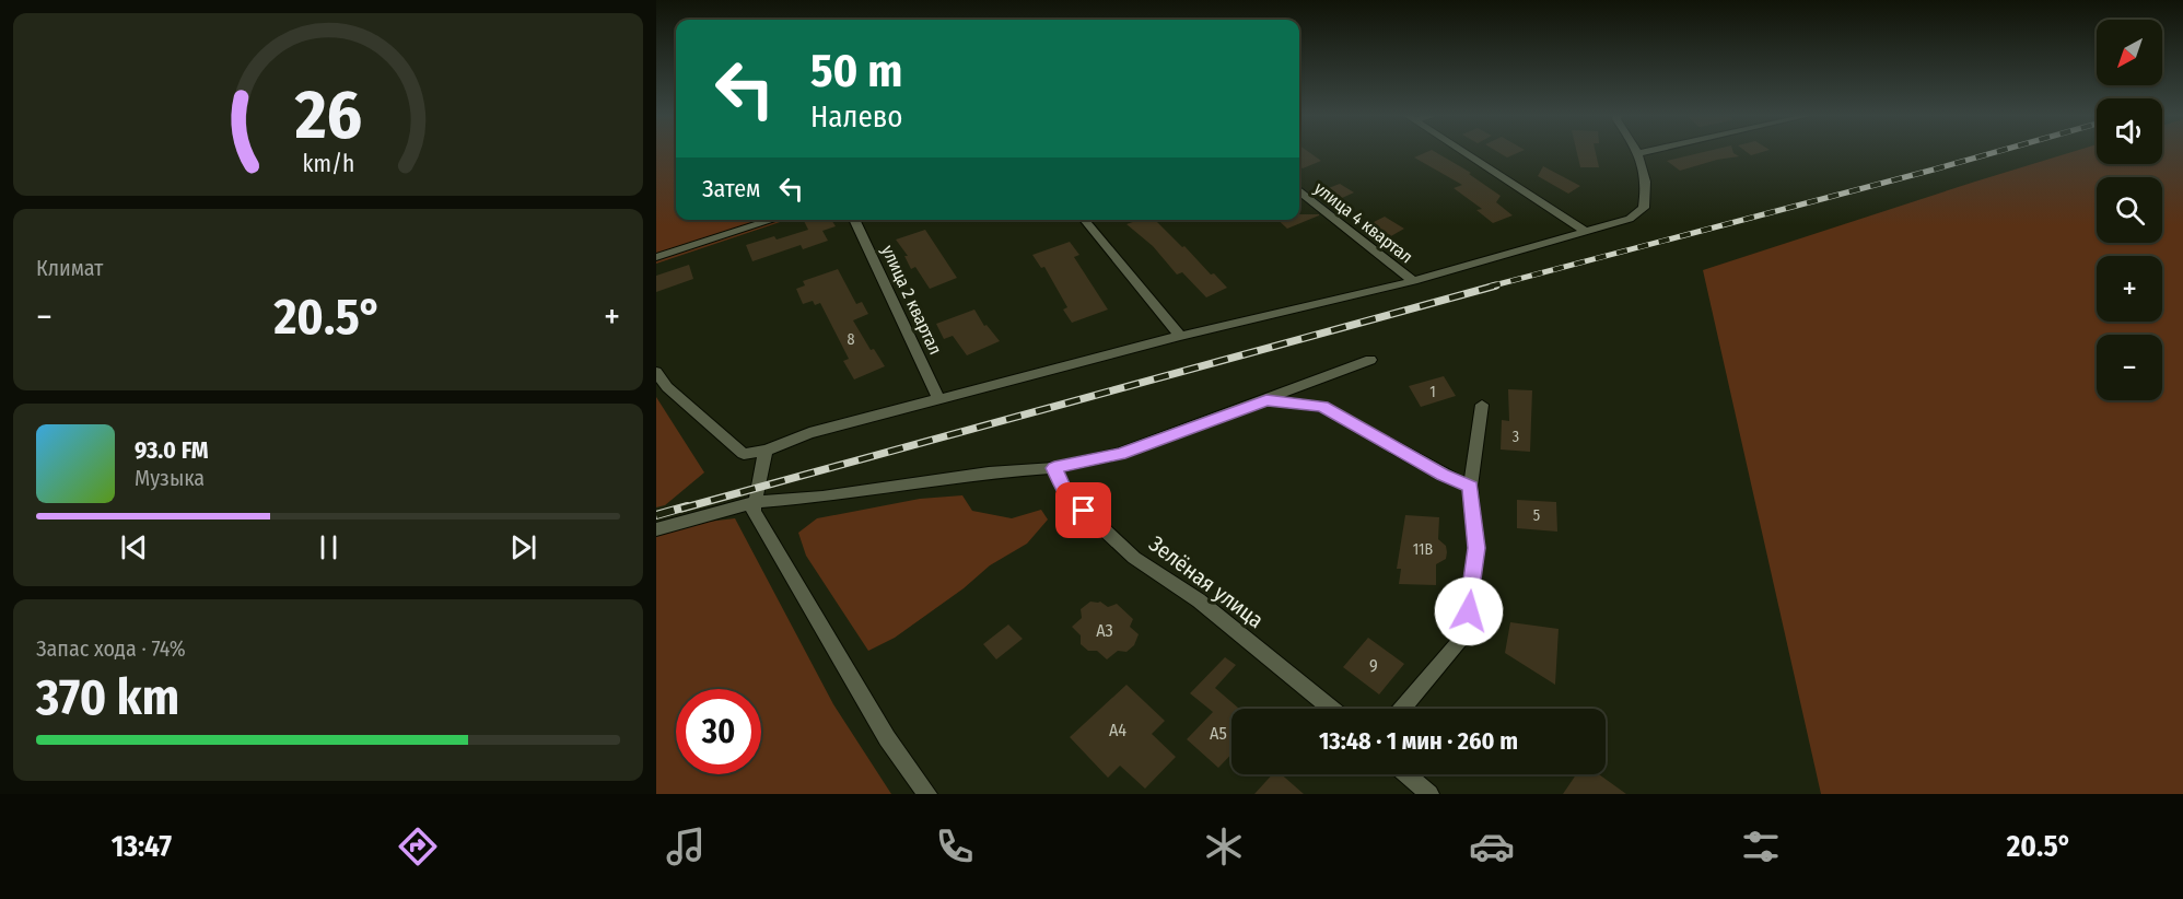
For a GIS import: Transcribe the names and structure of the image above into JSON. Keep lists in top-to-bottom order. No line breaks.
{"streets":{"street":["улица 4 квартал","улица 2 квартал","Зелёная улица"]},"house_numbers":["8","1","3","5","11В","А3","9","А4","А5"],"north":"bottom left","page":{"map_buttons":["+","−"],"turn":["50 m","Налево"],"then":"Затем","tile":["Климат",["Запас хода · 74%","370 km"]],"heat":["−","20.5°","+"],"song":["93.0 FM","Музыка"],"limit":"30","trip":"13:48 · 1 мин · 260 m","tabs":["13:47","20.5°"],"gauge":["26","km/h"]}}
